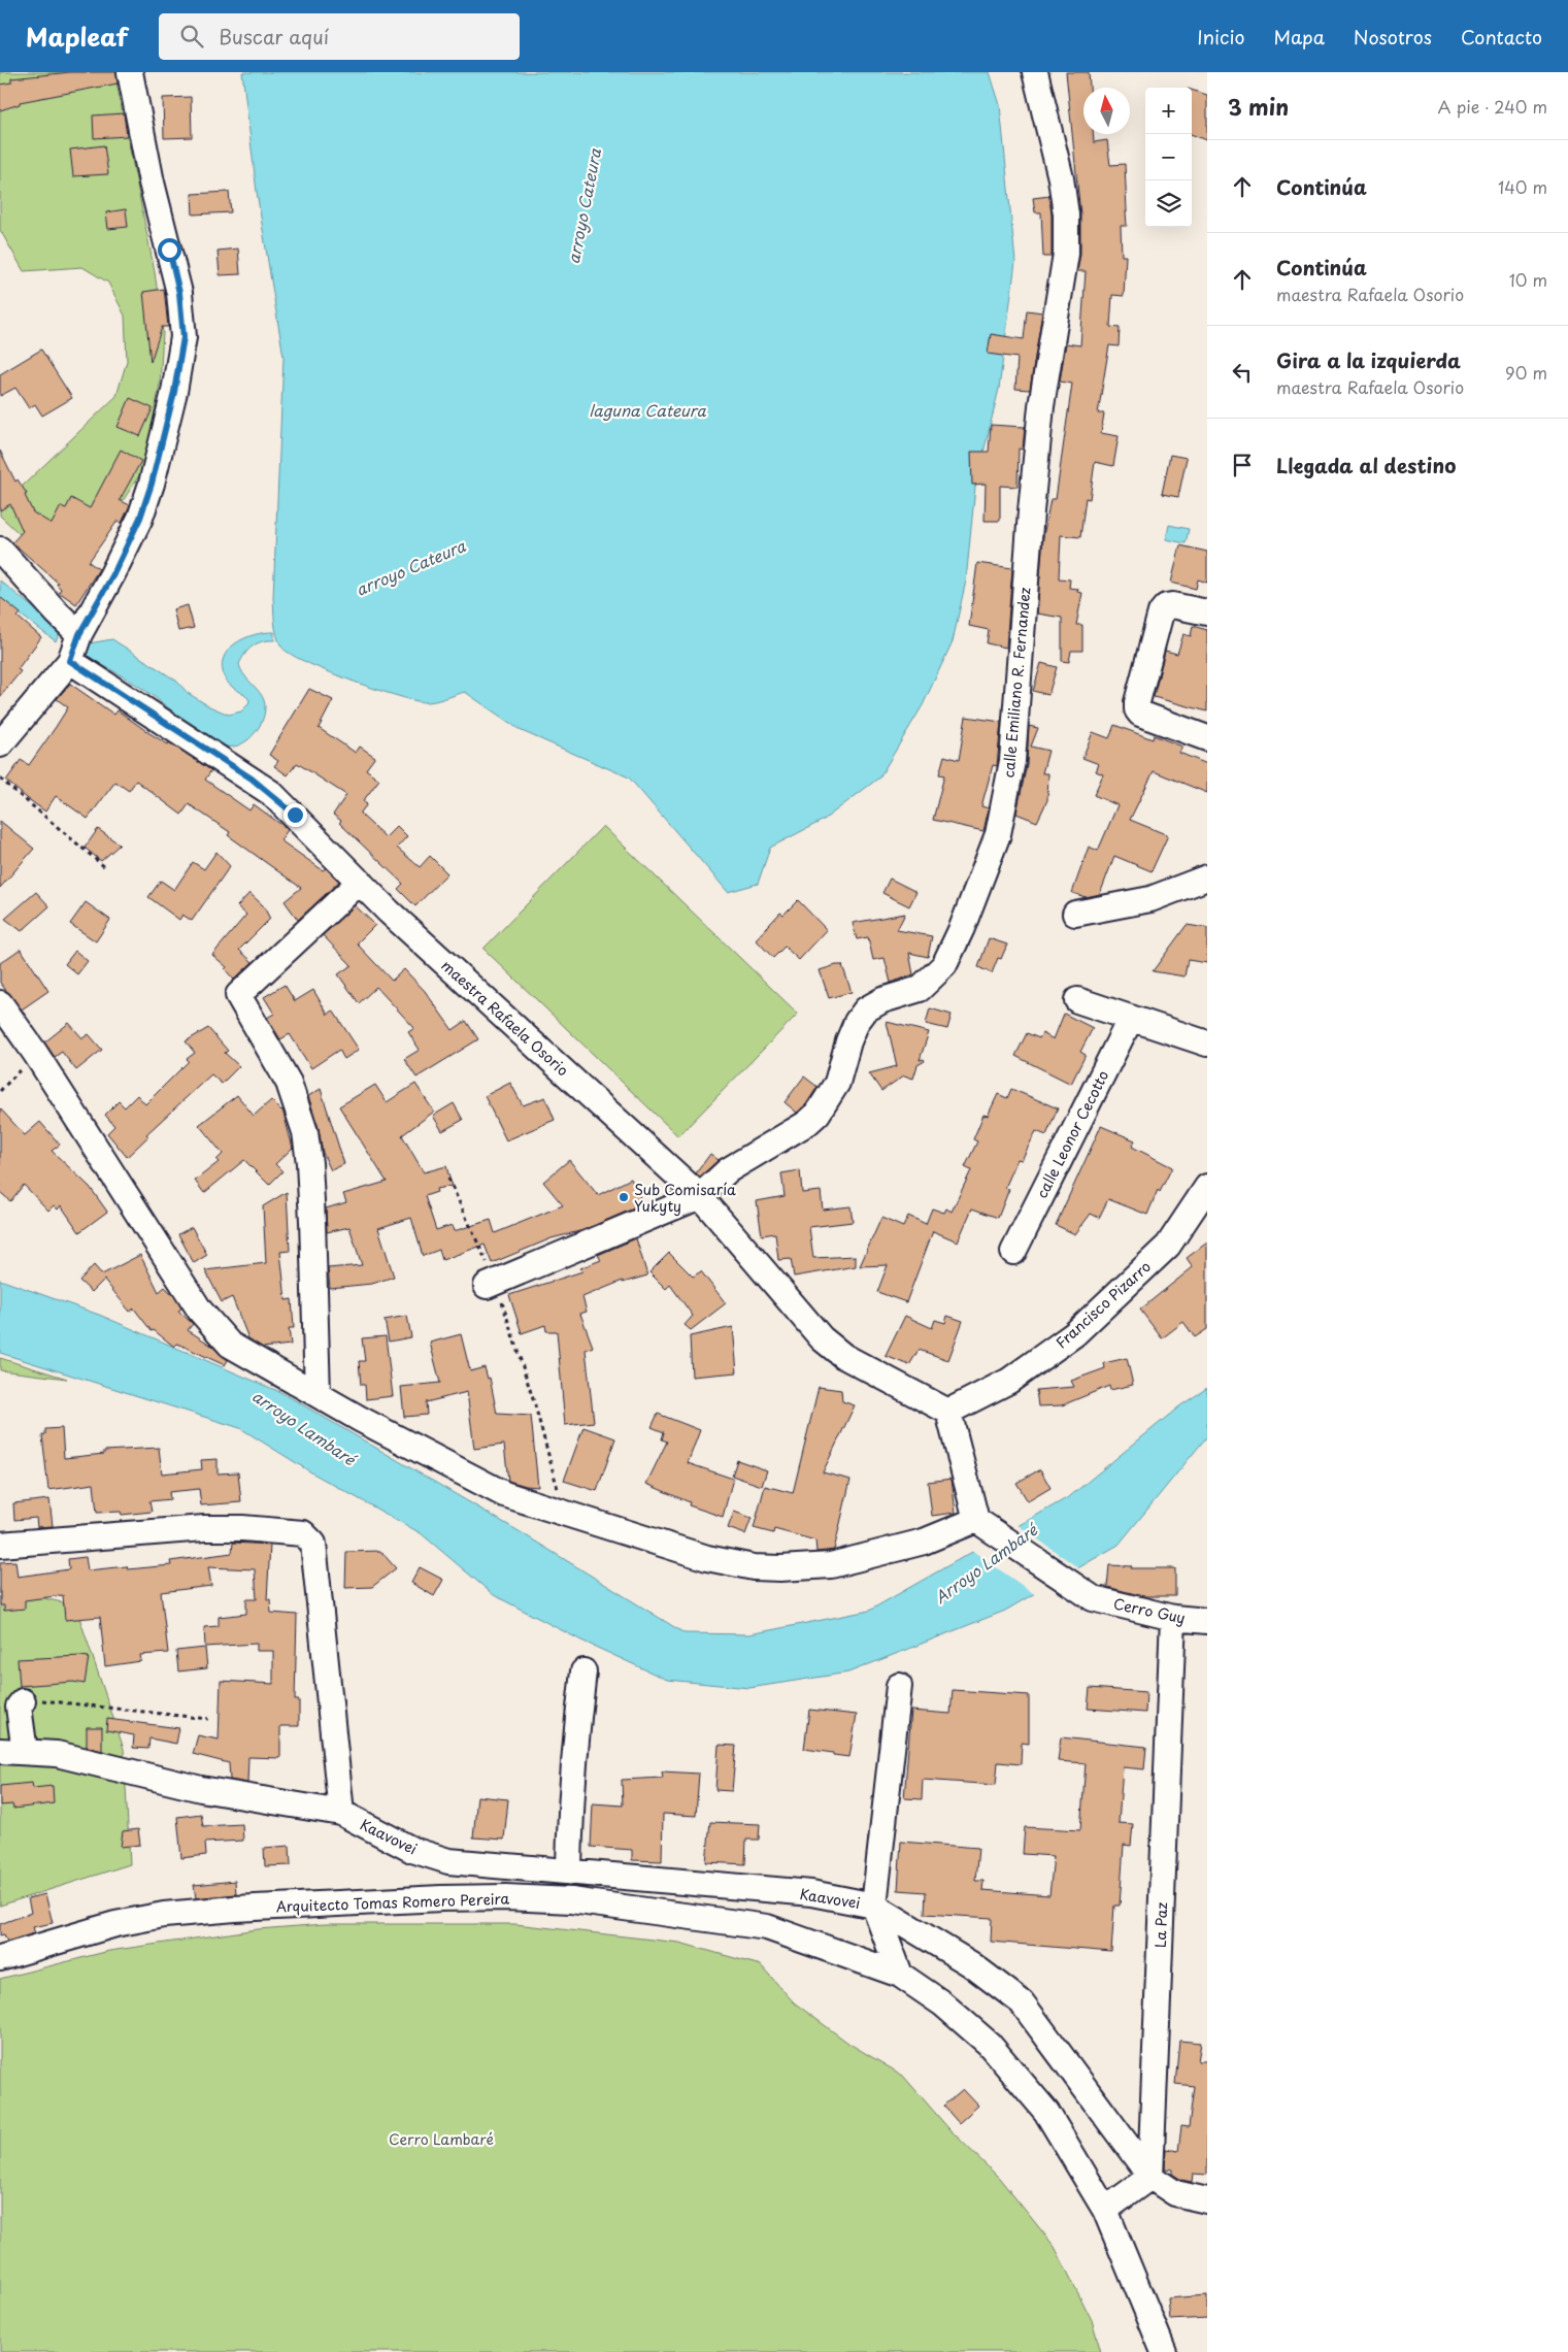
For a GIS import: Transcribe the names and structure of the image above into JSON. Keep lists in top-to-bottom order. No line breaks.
{"streets":{"street":["calle Emiliano R. Fernandez","maestra Rafaela Osorio","calle Leonor Cecotto","Francisco Pizarro","Cerro Guy","Kaavovei","Arquitecto Tomas Romero Pereira","La Paz"]},"crossings":[["calle Emiliano R. Fernandez","maestra Rafaela Osorio"],["maestra Rafaela Osorio","Francisco Pizarro"],["Cerro Guy","La Paz"],["Kaavovei","La Paz"]],"water":["arroyo Cateura","laguna Cateura","arroyo Lambaré","Arroyo Lambaré"],"parks":["Cerro Lambaré"],"places":["Sub Comisaría Yukyty"],"north":"top","page":{"header":"Mapleaf","search":"Buscar aquí","nav":["Inicio","Mapa","Nosotros","Contacto"],"heading":["3 min","A pie · 240 m"],"map_buttons":["+","−"],"list":[["Continúa","140 m"],["Continúa","maestra Rafaela Osorio","10 m"],["Gira a la izquierda","maestra Rafaela Osorio","90 m"],"Llegada al destino"]}}
